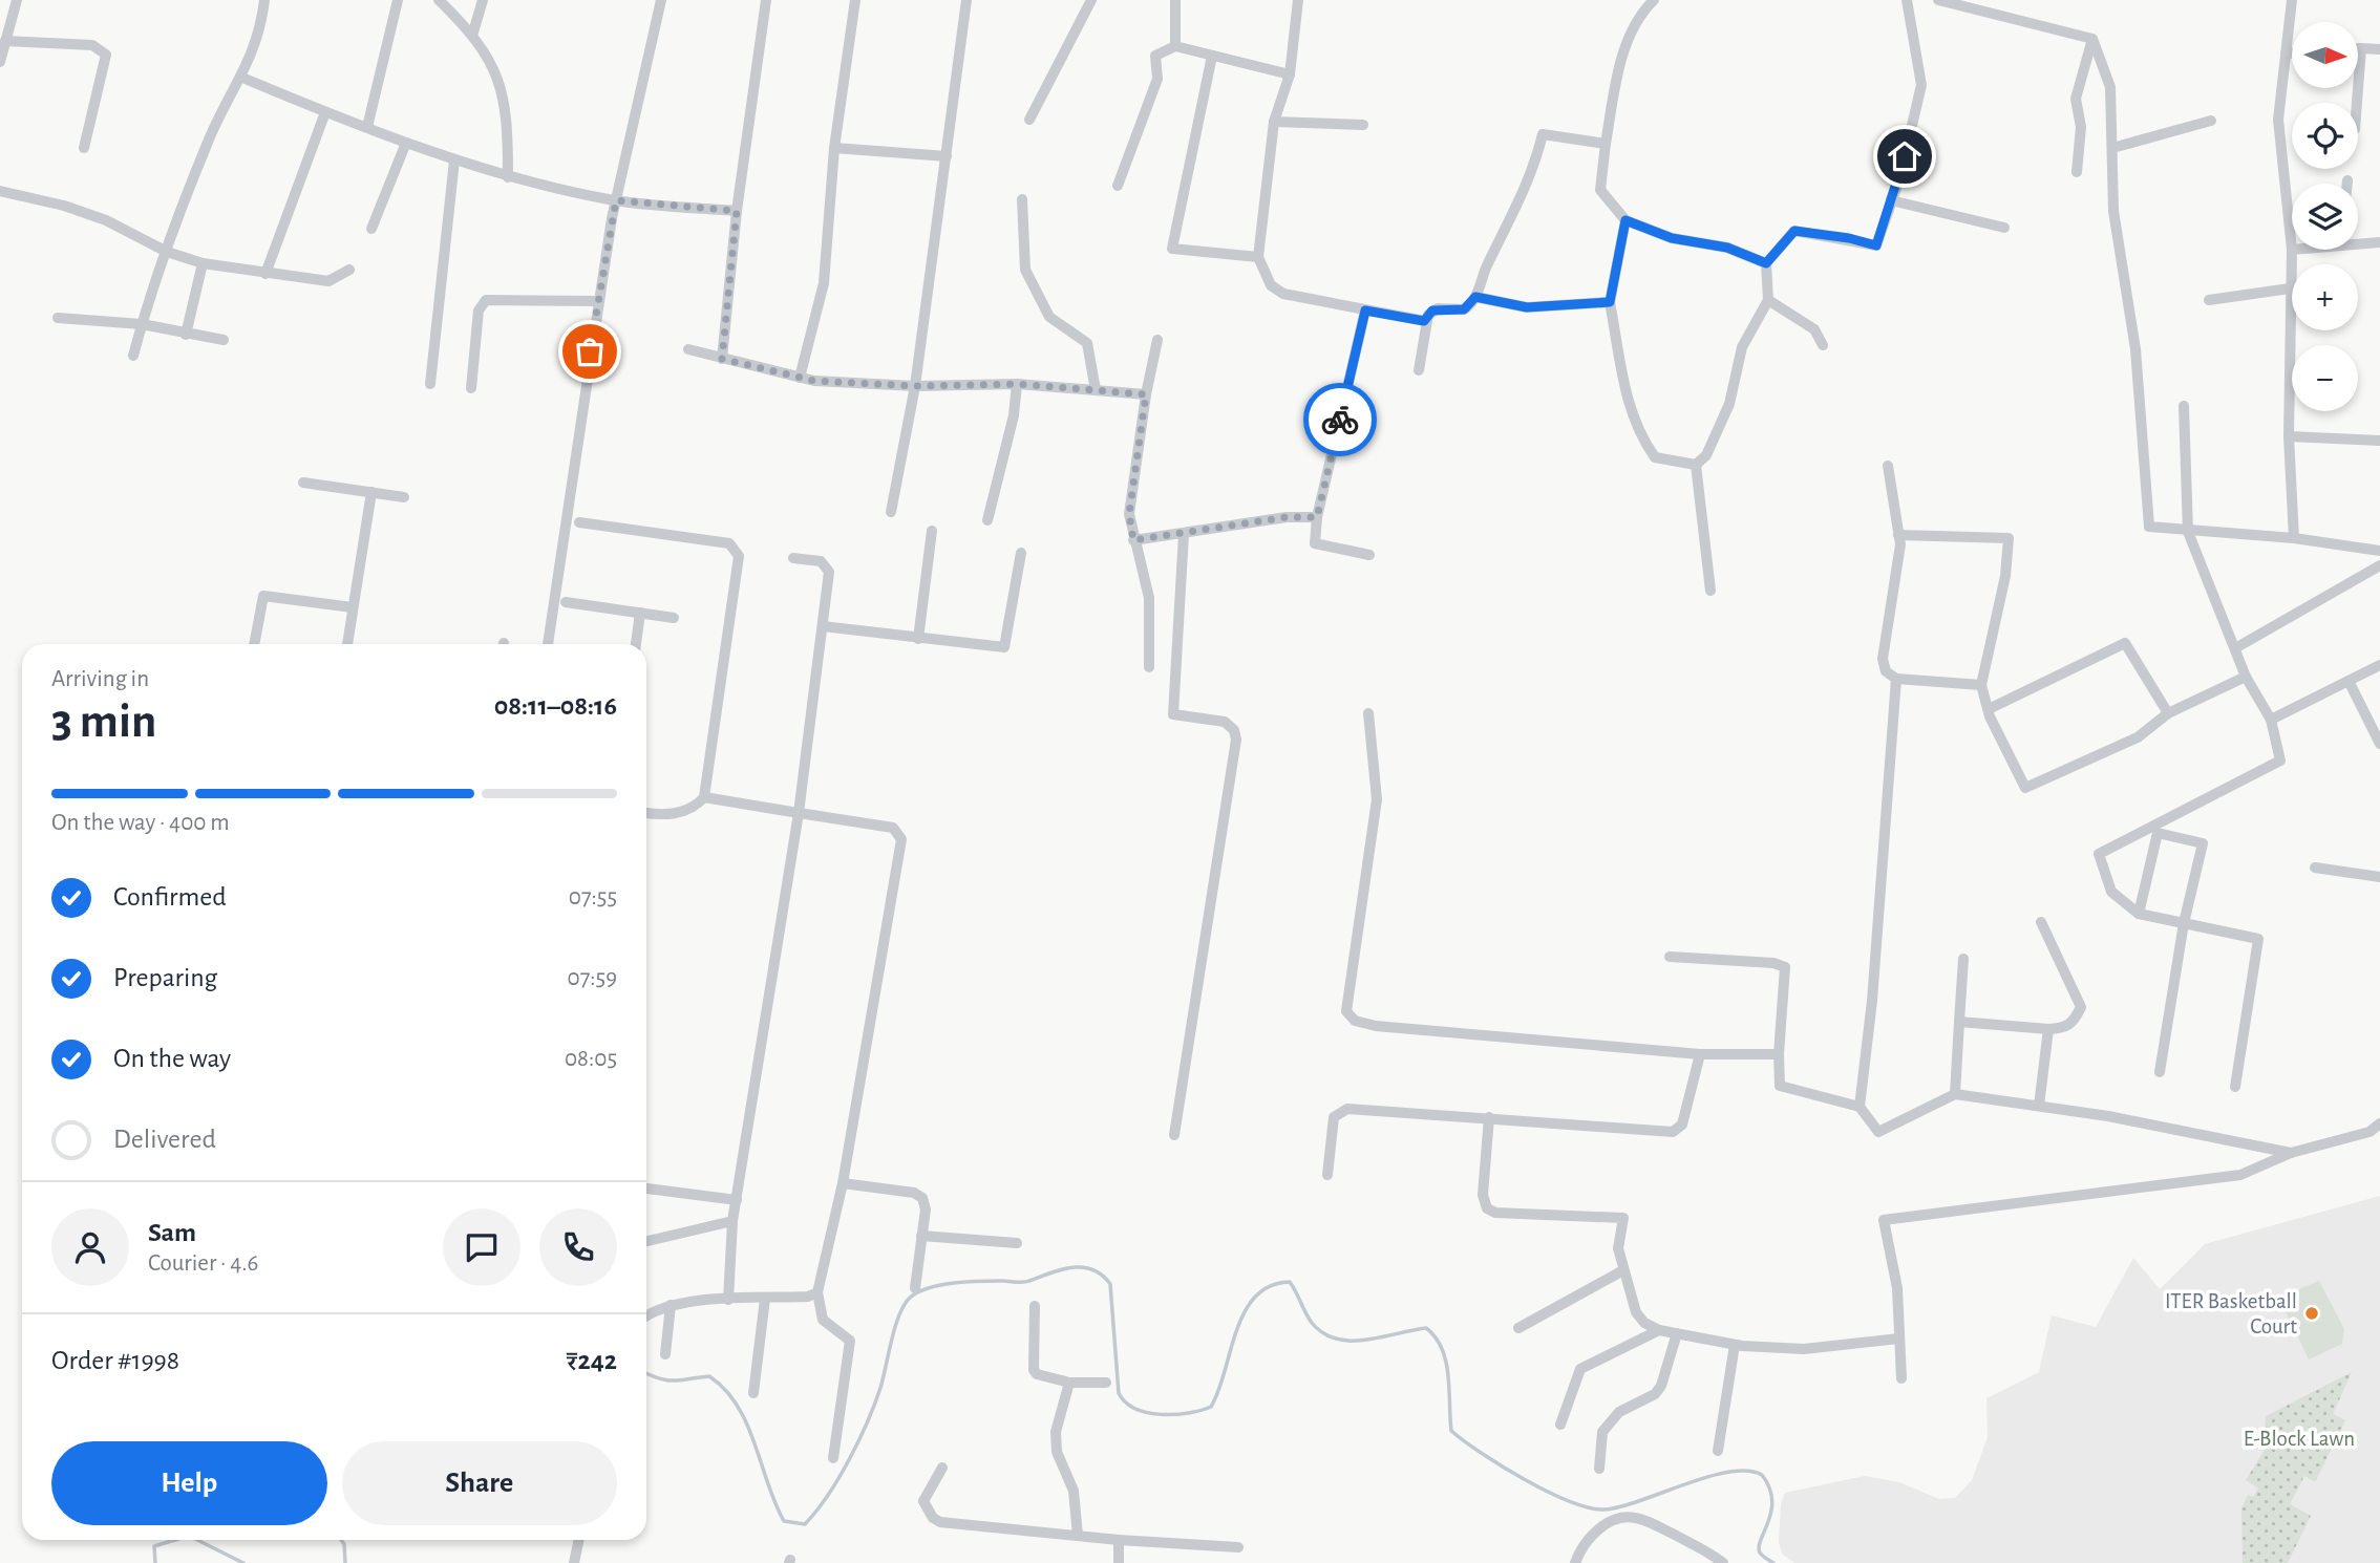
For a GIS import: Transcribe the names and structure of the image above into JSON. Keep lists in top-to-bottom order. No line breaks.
{"parks":["E-Block Lawn"],"places":["ITER Basketball Court"],"north":"right","page":{"map_buttons":["+","−"],"heading":["3 min","Arriving in","08:11–08:16"],"panel":["Sam","Courier · 4.6","Order #1998","₹242"],"bar":"On the way · 400 m","list":[["Confirmed","07:55"],["Preparing","07:59"],["On the way","08:05"],"Delivered"],"buttons":["Help","Share"]}}
